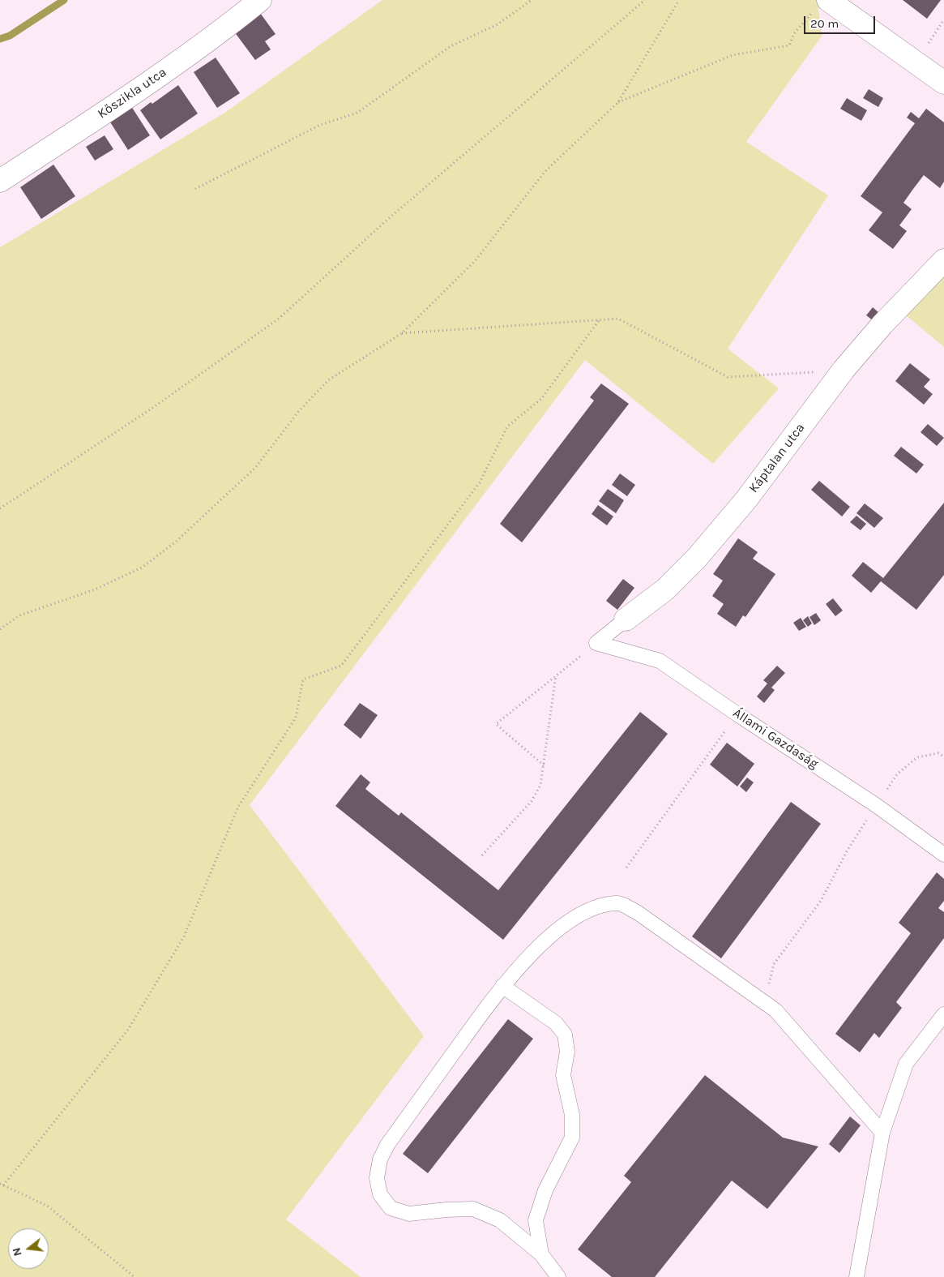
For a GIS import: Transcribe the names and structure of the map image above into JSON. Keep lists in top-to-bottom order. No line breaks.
{"streets":{"street":["Kőszikla utca","Káptalan utca"],"lane":["Állami Gazdaság"]},"crossings":[["Káptalan utca","Állami Gazdaság"]],"scale_bar":"20 m","north":"left"}
